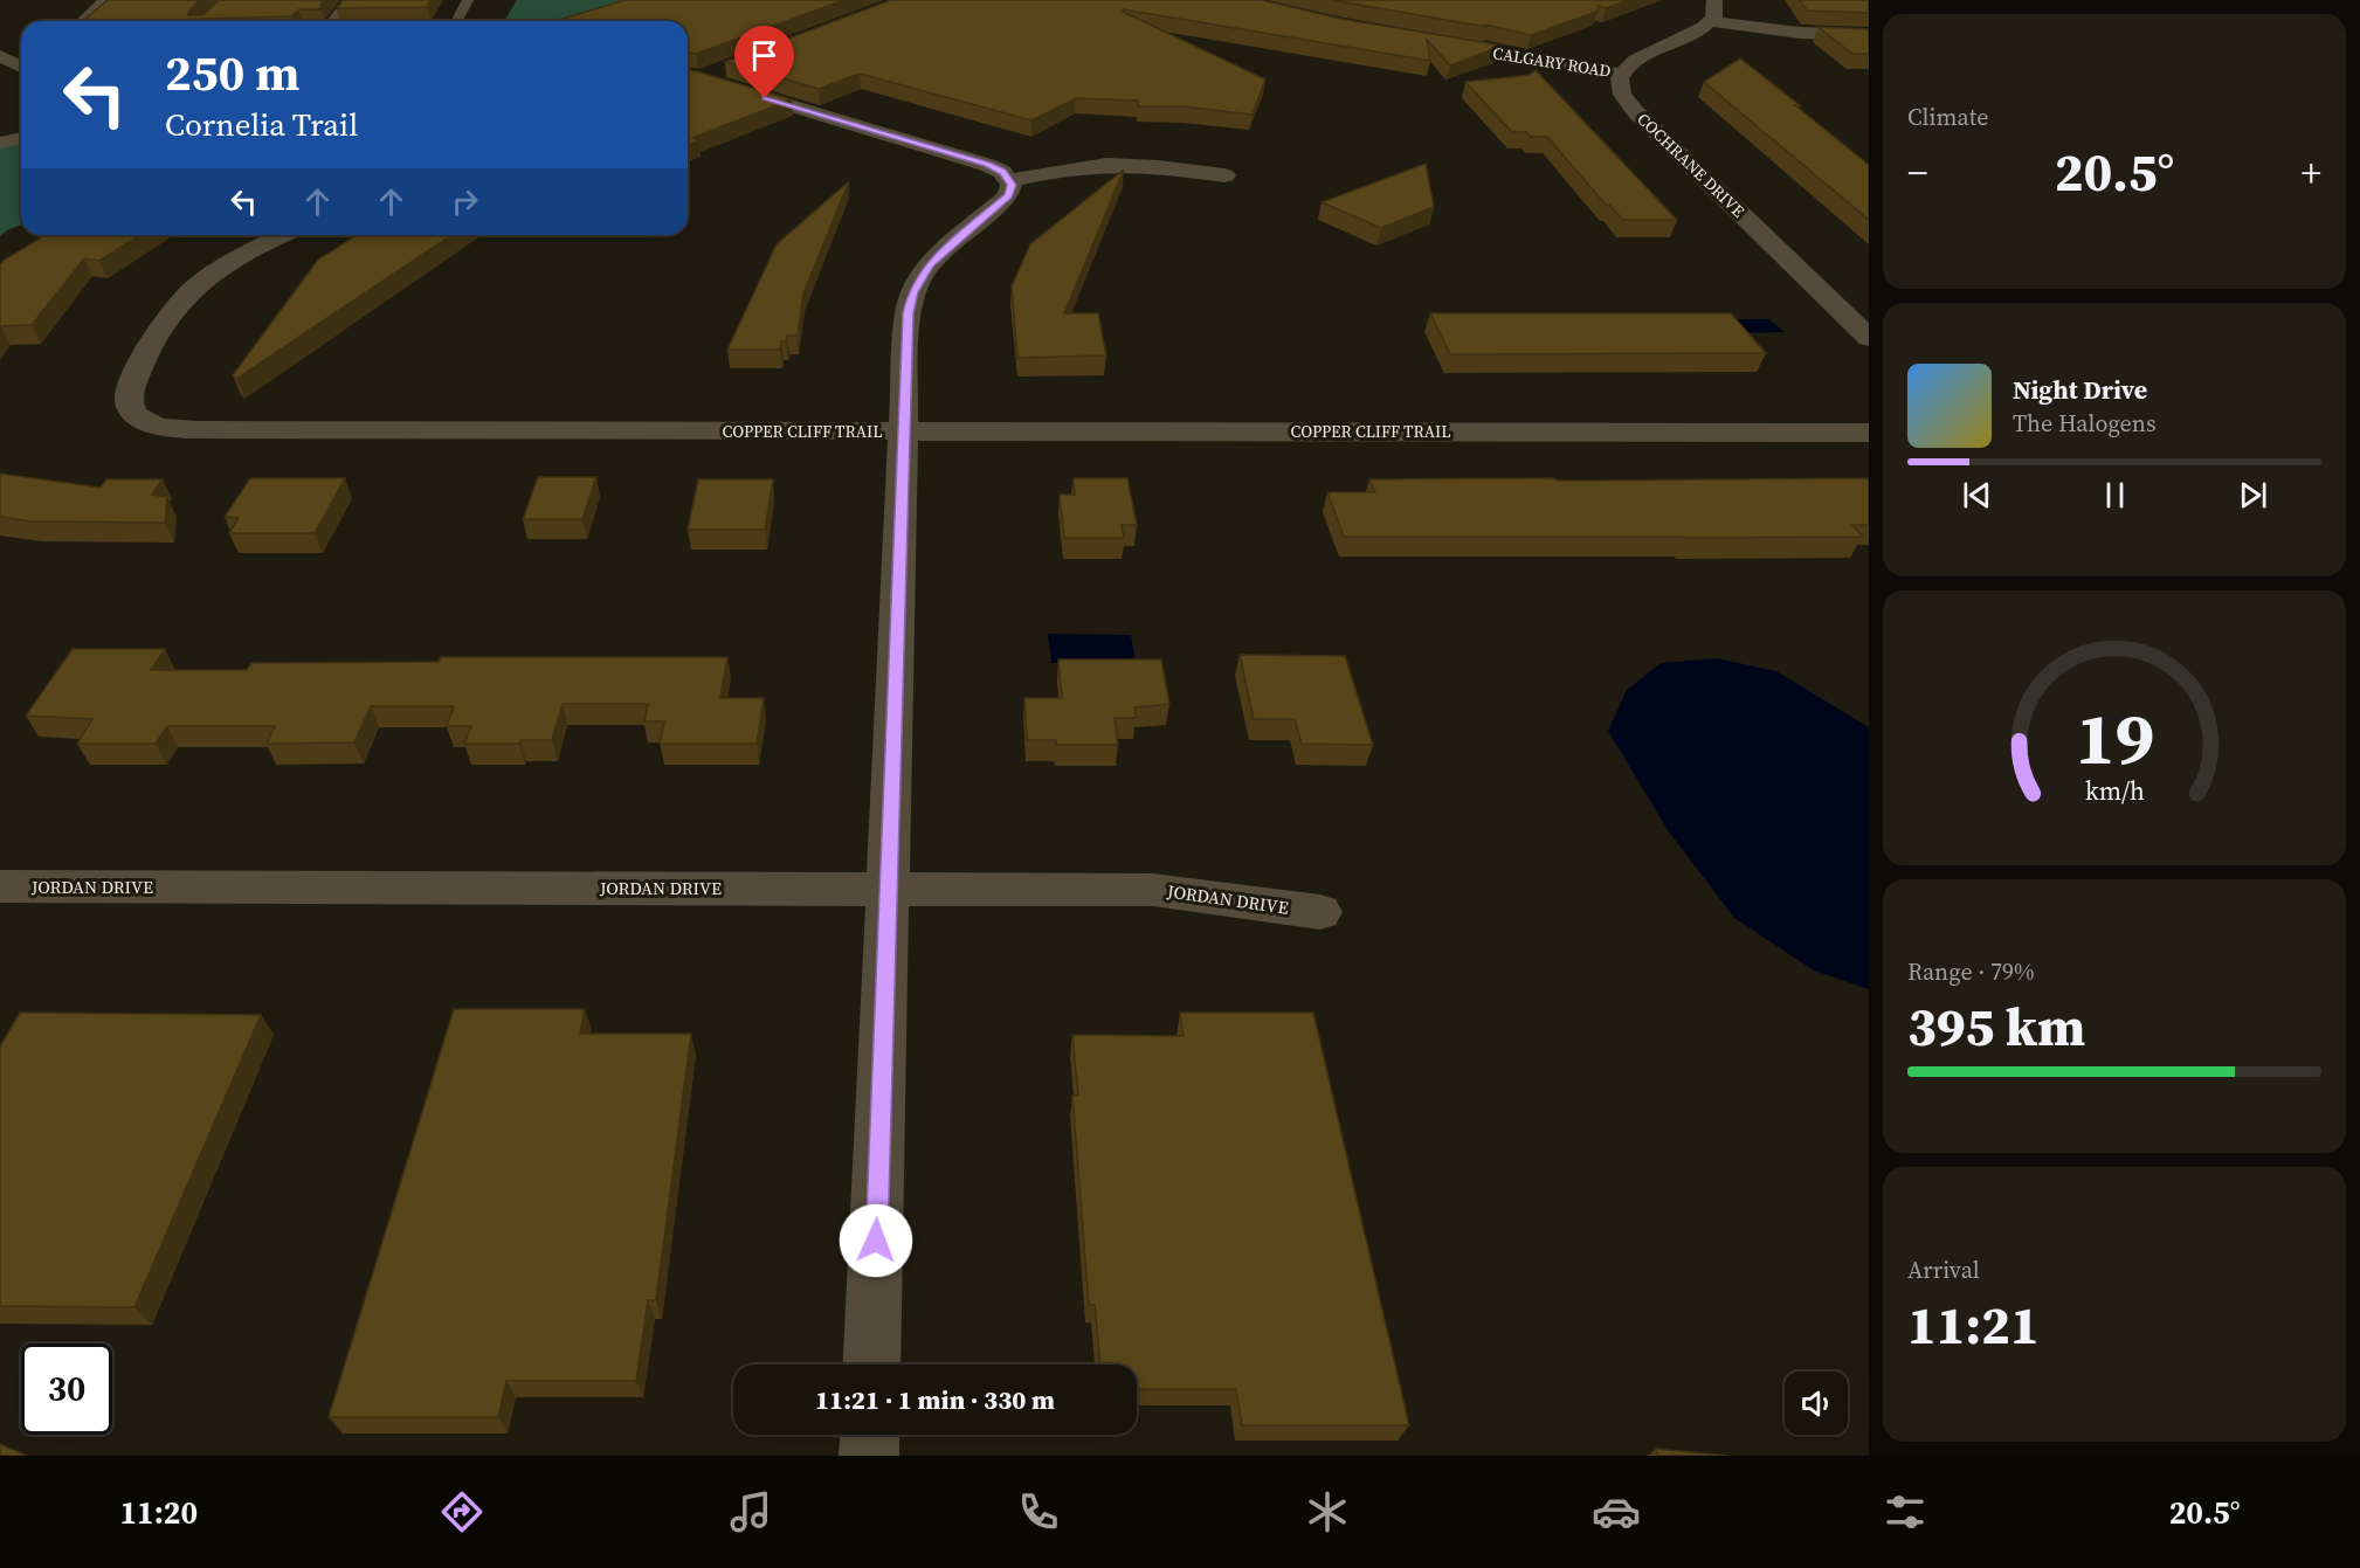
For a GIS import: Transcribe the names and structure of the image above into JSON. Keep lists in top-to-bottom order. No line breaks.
{"streets":{"street":["CALGARY ROAD","COCHRANE DRIVE","COPPER CLIFF TRAIL","JORDAN DRIVE"]},"crossings":[["CALGARY ROAD","COCHRANE DRIVE"]],"page":{"tile":["Climate",["Range · 79%","395 km"],["Arrival","11:21"]],"turn":["250 m","Cornelia Trail"],"heat":["−","20.5°","+"],"song":["Night Drive","The Halogens"],"limit":"30","trip":"11:21 · 1 min · 330 m","tabs":["11:20","20.5°"],"gauge":["19","km/h"]}}
